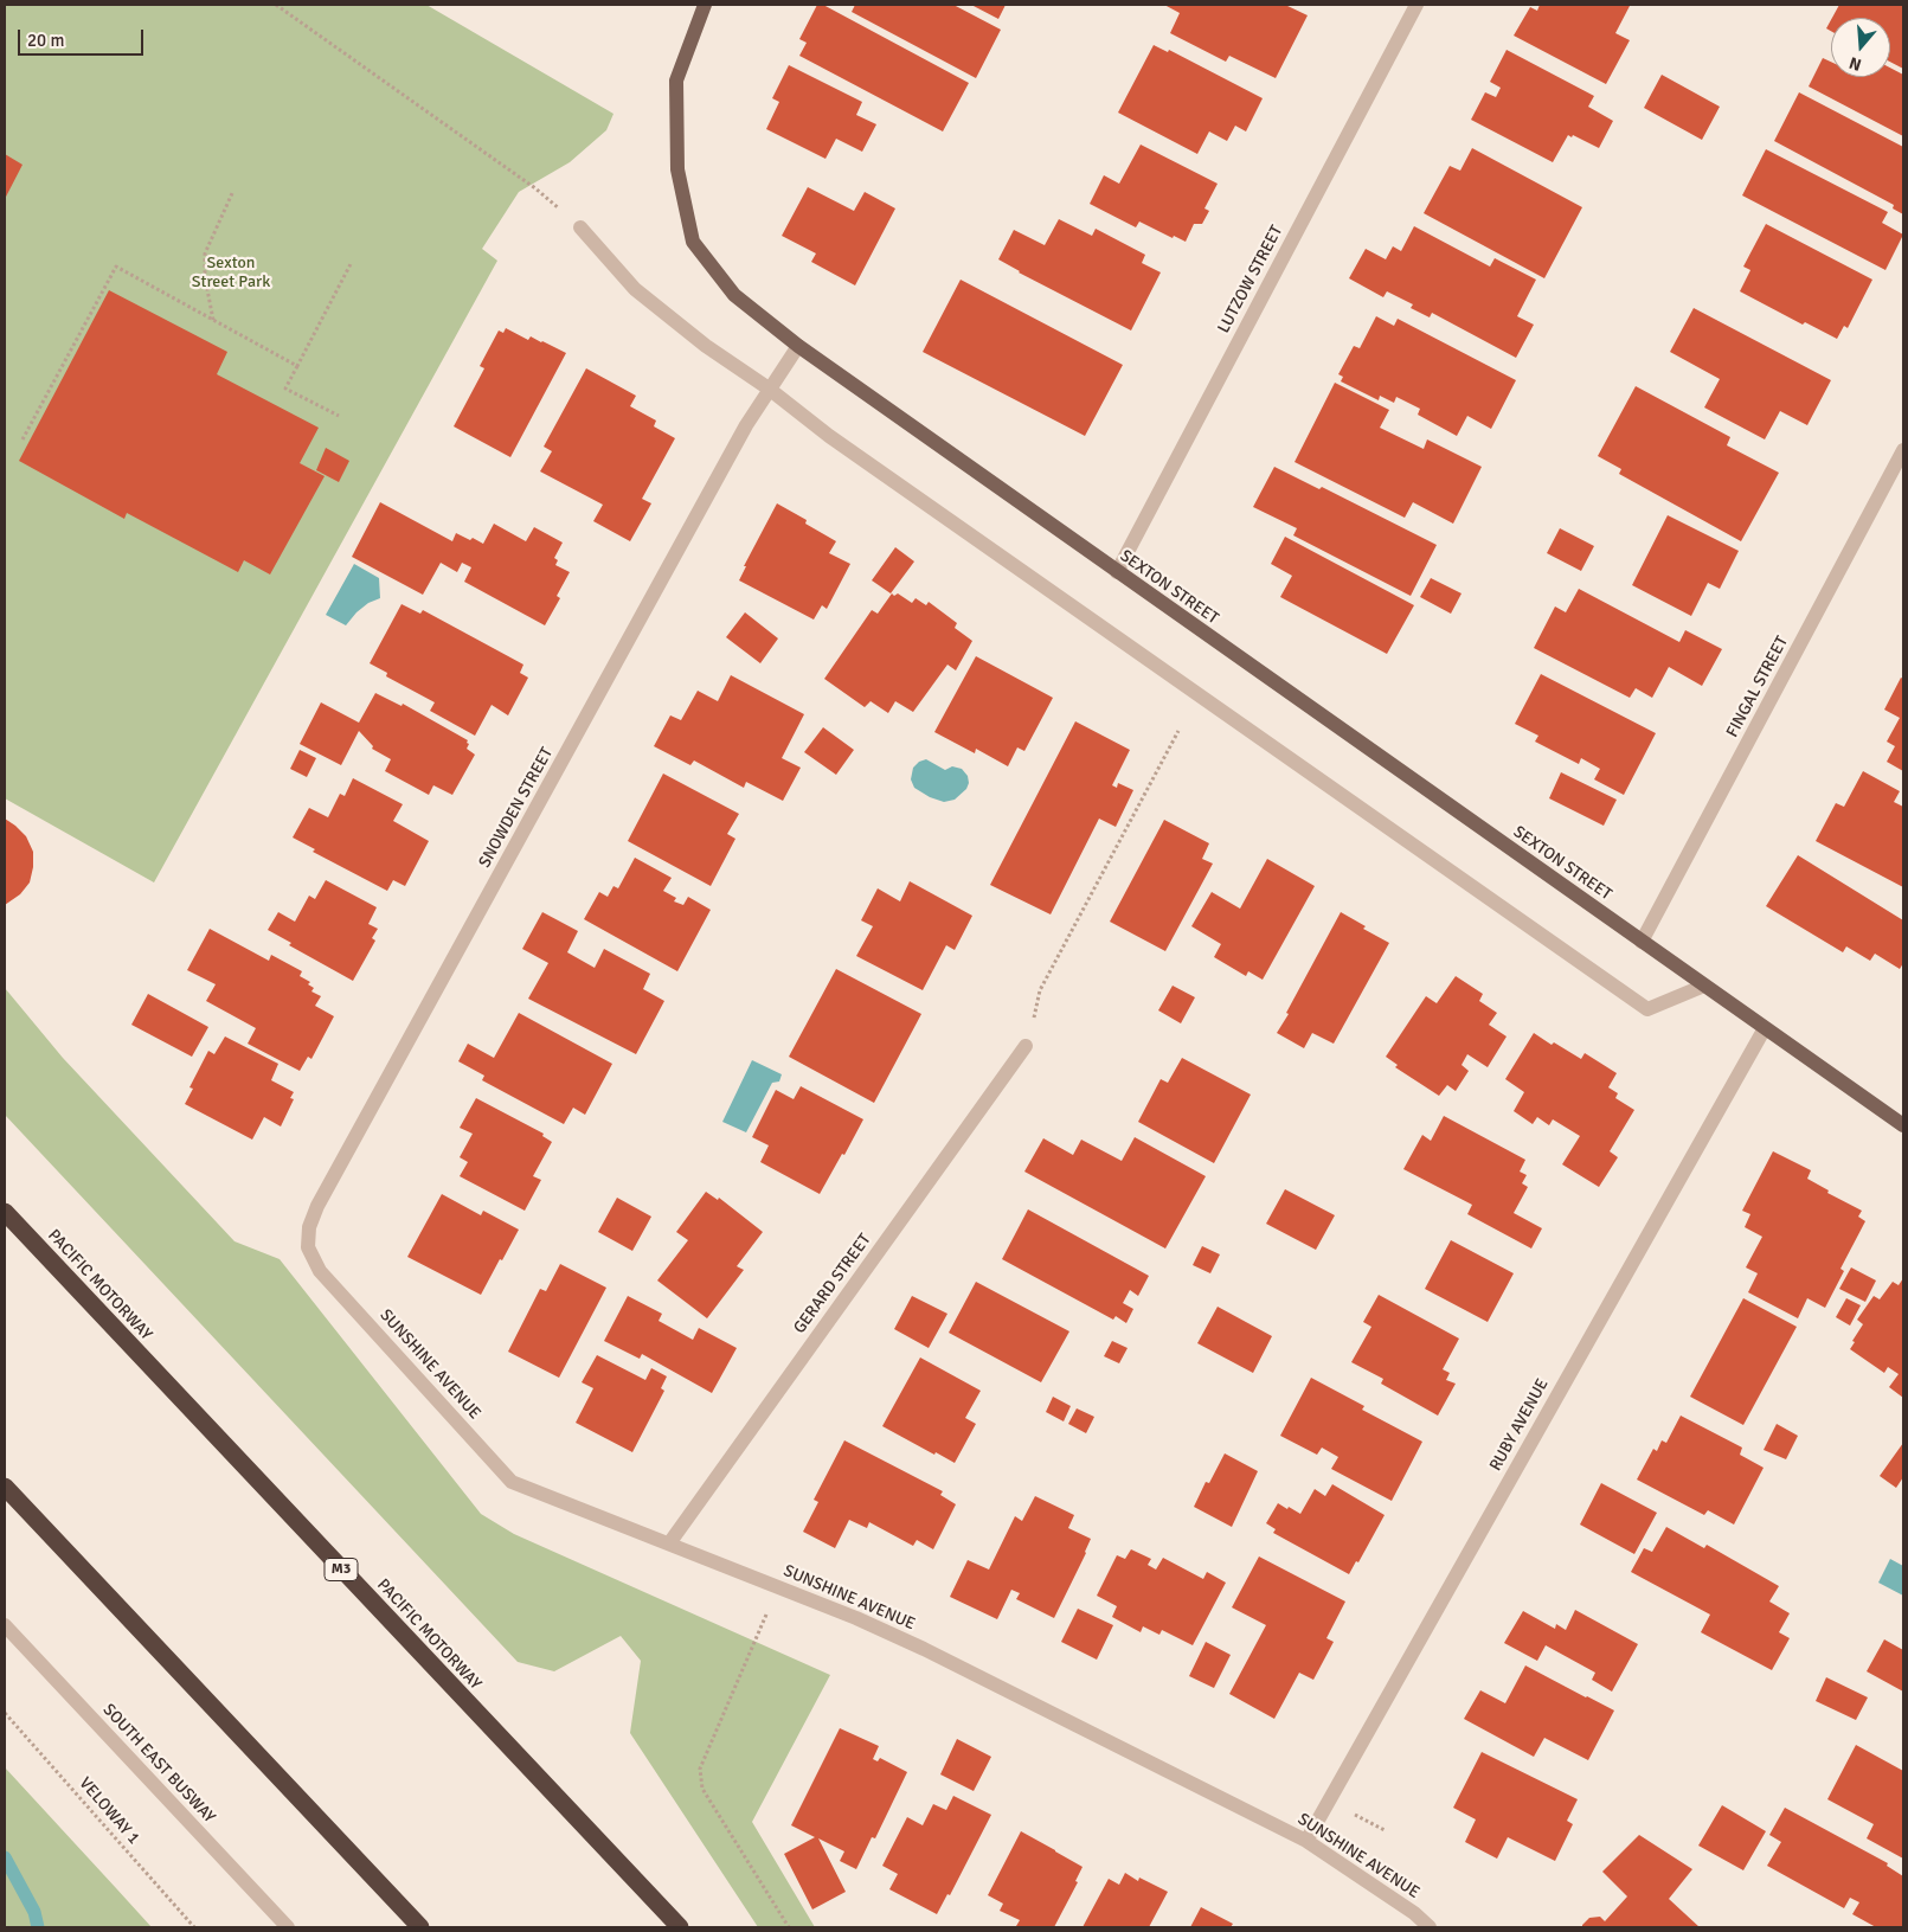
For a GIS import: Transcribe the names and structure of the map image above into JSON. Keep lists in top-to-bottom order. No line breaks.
{"streets":{"highway":["PACIFIC MOTORWAY","M3"],"main road":["SEXTON STREET"],"street":["LUTZOW STREET","FINGAL STREET","SNOWDEN STREET","GERARD STREET","SUNSHINE AVENUE","RUBY AVENUE","SOUTH EAST BUSWAY"],"path":["VELOWAY 1"]},"crossings":[["LUTZOW STREET","SEXTON STREET"],["SEXTON STREET","FINGAL STREET"],["SEXTON STREET","SNOWDEN STREET"],["SEXTON STREET","RUBY AVENUE"],["SNOWDEN STREET","SUNSHINE AVENUE"],["GERARD STREET","SUNSHINE AVENUE"],["SUNSHINE AVENUE","RUBY AVENUE"]],"parks":["Sexton Street Park"],"scale_bar":"20 m","north":"bottom"}
